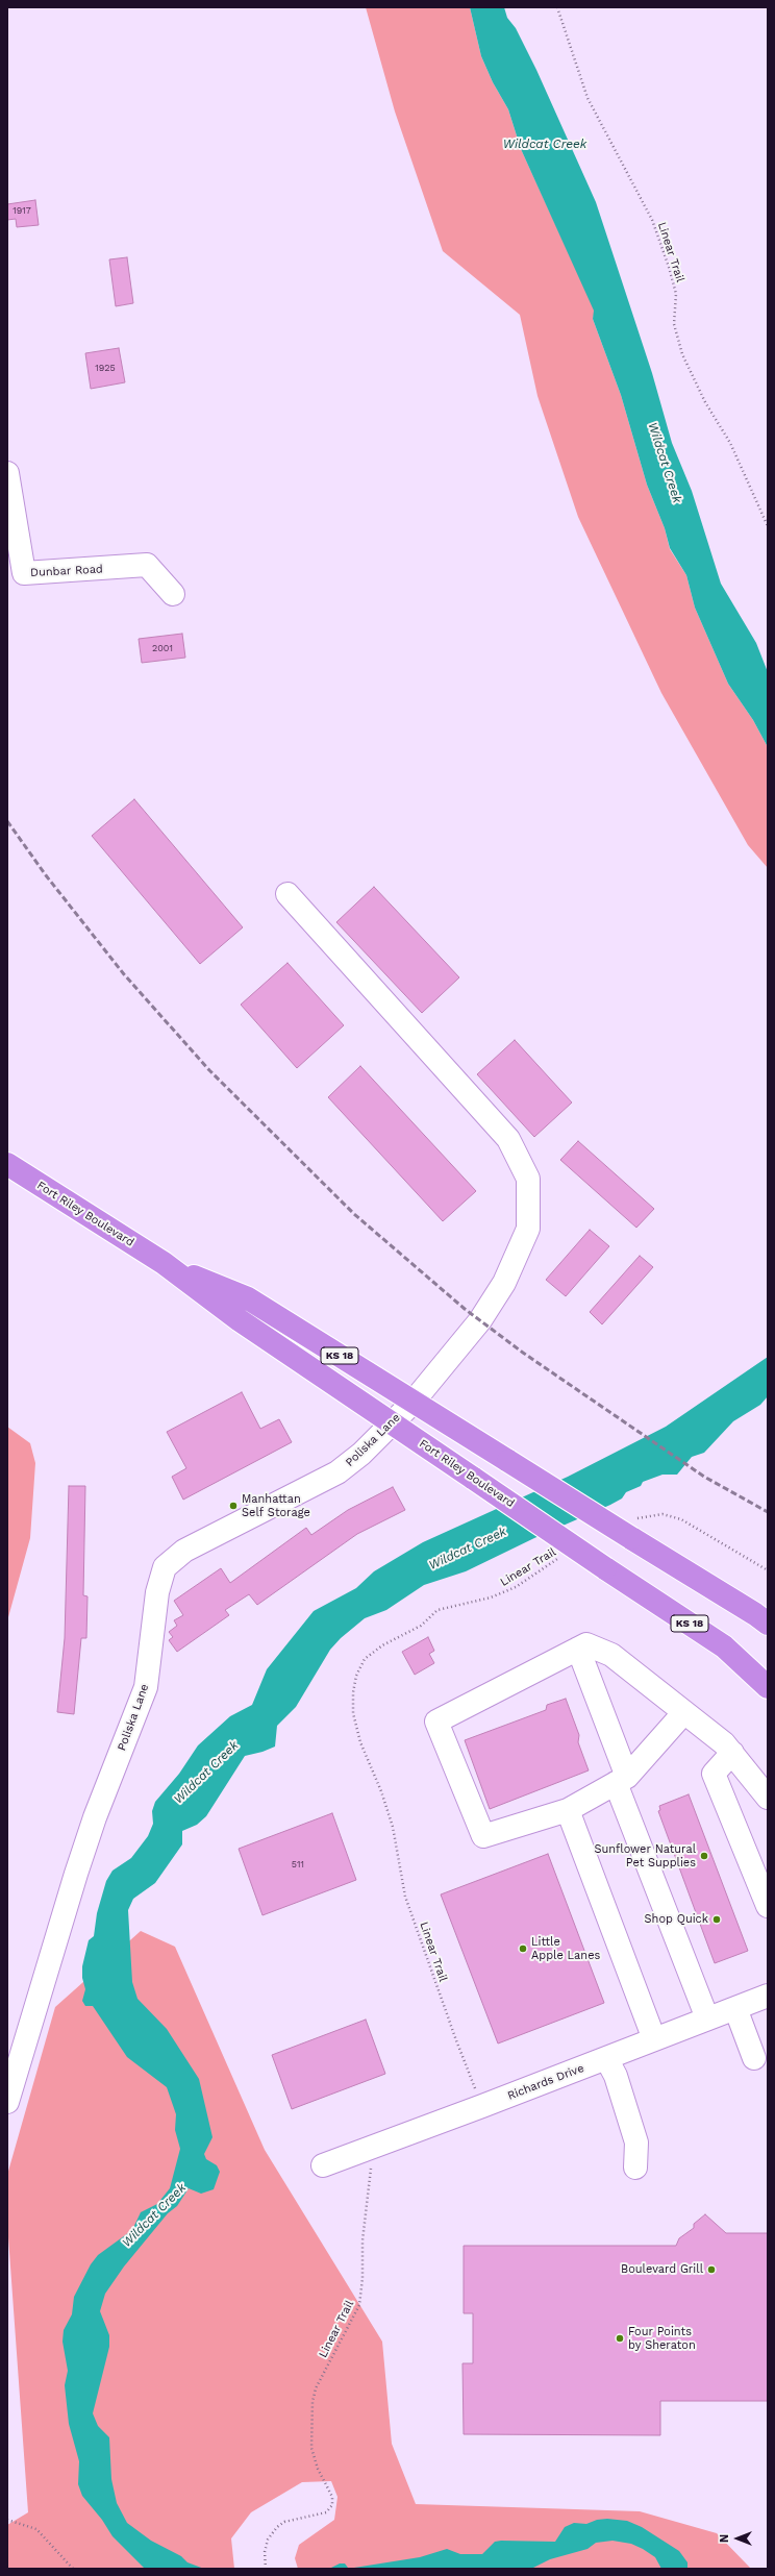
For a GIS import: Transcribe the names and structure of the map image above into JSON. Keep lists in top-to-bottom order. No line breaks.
{"streets":{"highway":["Fort Riley Boulevard","KS 18"],"street":["Dunbar Road","Poliska Lane","Richards Drive"],"path":["Linear Trail"]},"crossings":[["Linear Trail","Richards Drive"],["Fort Riley Boulevard","Poliska Lane"]],"water":["Wildcat Creek"],"places":["Manhattan Self Storage","Sunflower Natural Pet Supplies","Shop Quick","Little Apple Lanes","Boulevard Grill","Four Points by Sheraton"],"house_numbers":["1917","1925","2001","511"],"north":"left"}
